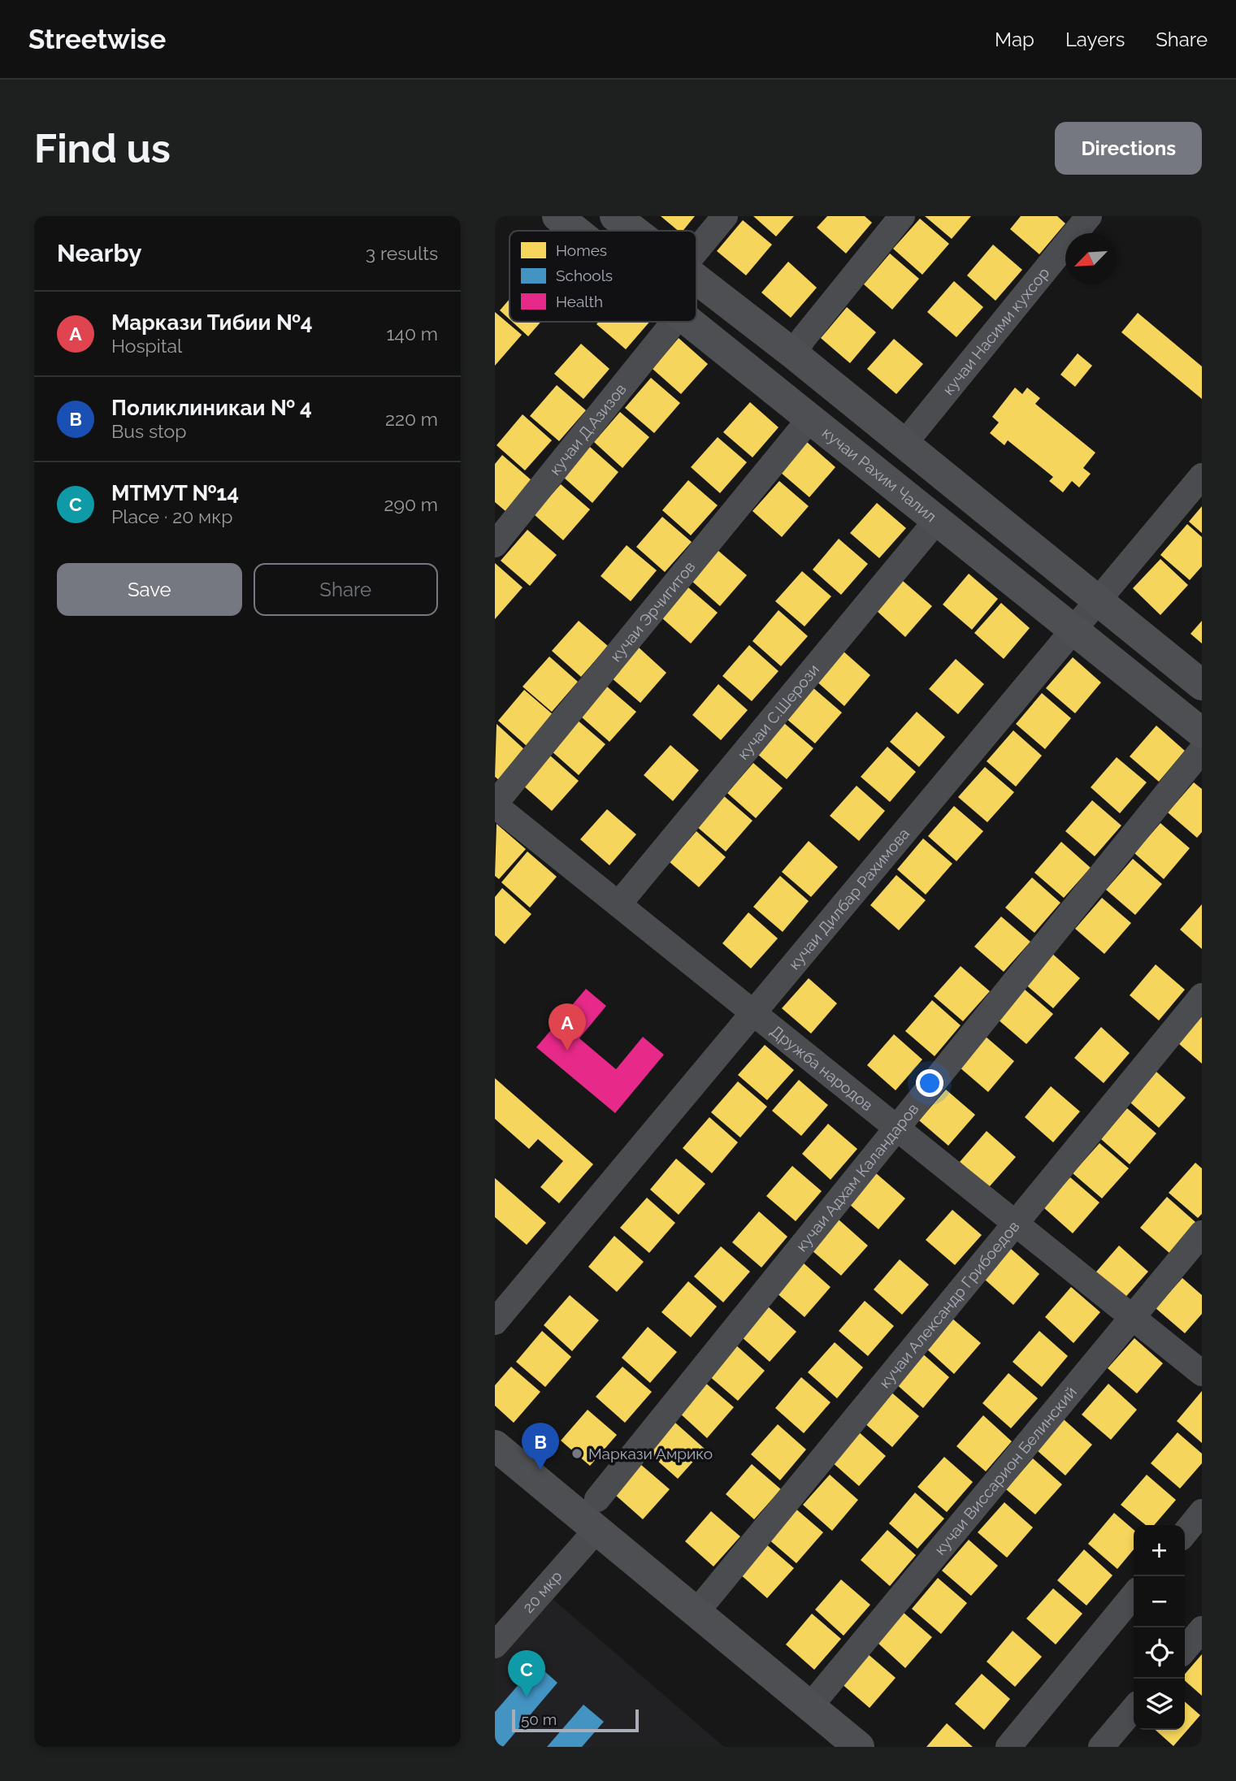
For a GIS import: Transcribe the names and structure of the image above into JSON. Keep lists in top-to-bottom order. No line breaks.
{"streets":{"main road":["кучаи Рахим Чалил"],"street":["кучаи Насими кухсор","кучаи Д.Азизов","кучаи Эрчигитов","кучаи С.Шерози","кучаи Дилбар Рахимова","Дружба народов","кучаи Адхам Каландаров","кучаи Александр Грибоедов","кучаи Виссарион Белинский","20 мкр"]},"crossings":[["кучаи Рахим Чалил","кучаи Эрчигитов"],["кучаи Рахим Чалил","кучаи С.Шерози"],["кучаи Рахим Чалил","кучаи Дилбар Рахимова"],["кучаи Эрчигитов","Дружба народов"],["кучаи С.Шерози","Дружба народов"],["кучаи Дилбар Рахимова","Дружба народов"],["Дружба народов","кучаи Адхам Каландаров"],["Дружба народов","кучаи Александр Грибоедов"],["Дружба народов","кучаи Виссарион Белинский"]],"places":["Маркази Амрико"],"legend":["Homes","Schools","Health"],"scale_bar":"50 m","north":"bottom left","page":{"header":"Streetwise","nav":["Map","Layers","Share"],"buttons":["Directions",["Save","Share"]],"title":"Find us","heading":["Nearby","3 results"],"list":[{"mark":"A","name":"Маркази Тибии №4","note":"Hospital","value":"140 m"},{"mark":"B","name":"Поликлиникаи № 4","note":"Bus stop","value":"220 m"},{"mark":"C","name":"МТМУТ №14","note":"Place · 20 мкр","value":"290 m"}],"pins":["A","B","C"],"map_buttons":["+","−"],"scale":"50 m"}}
